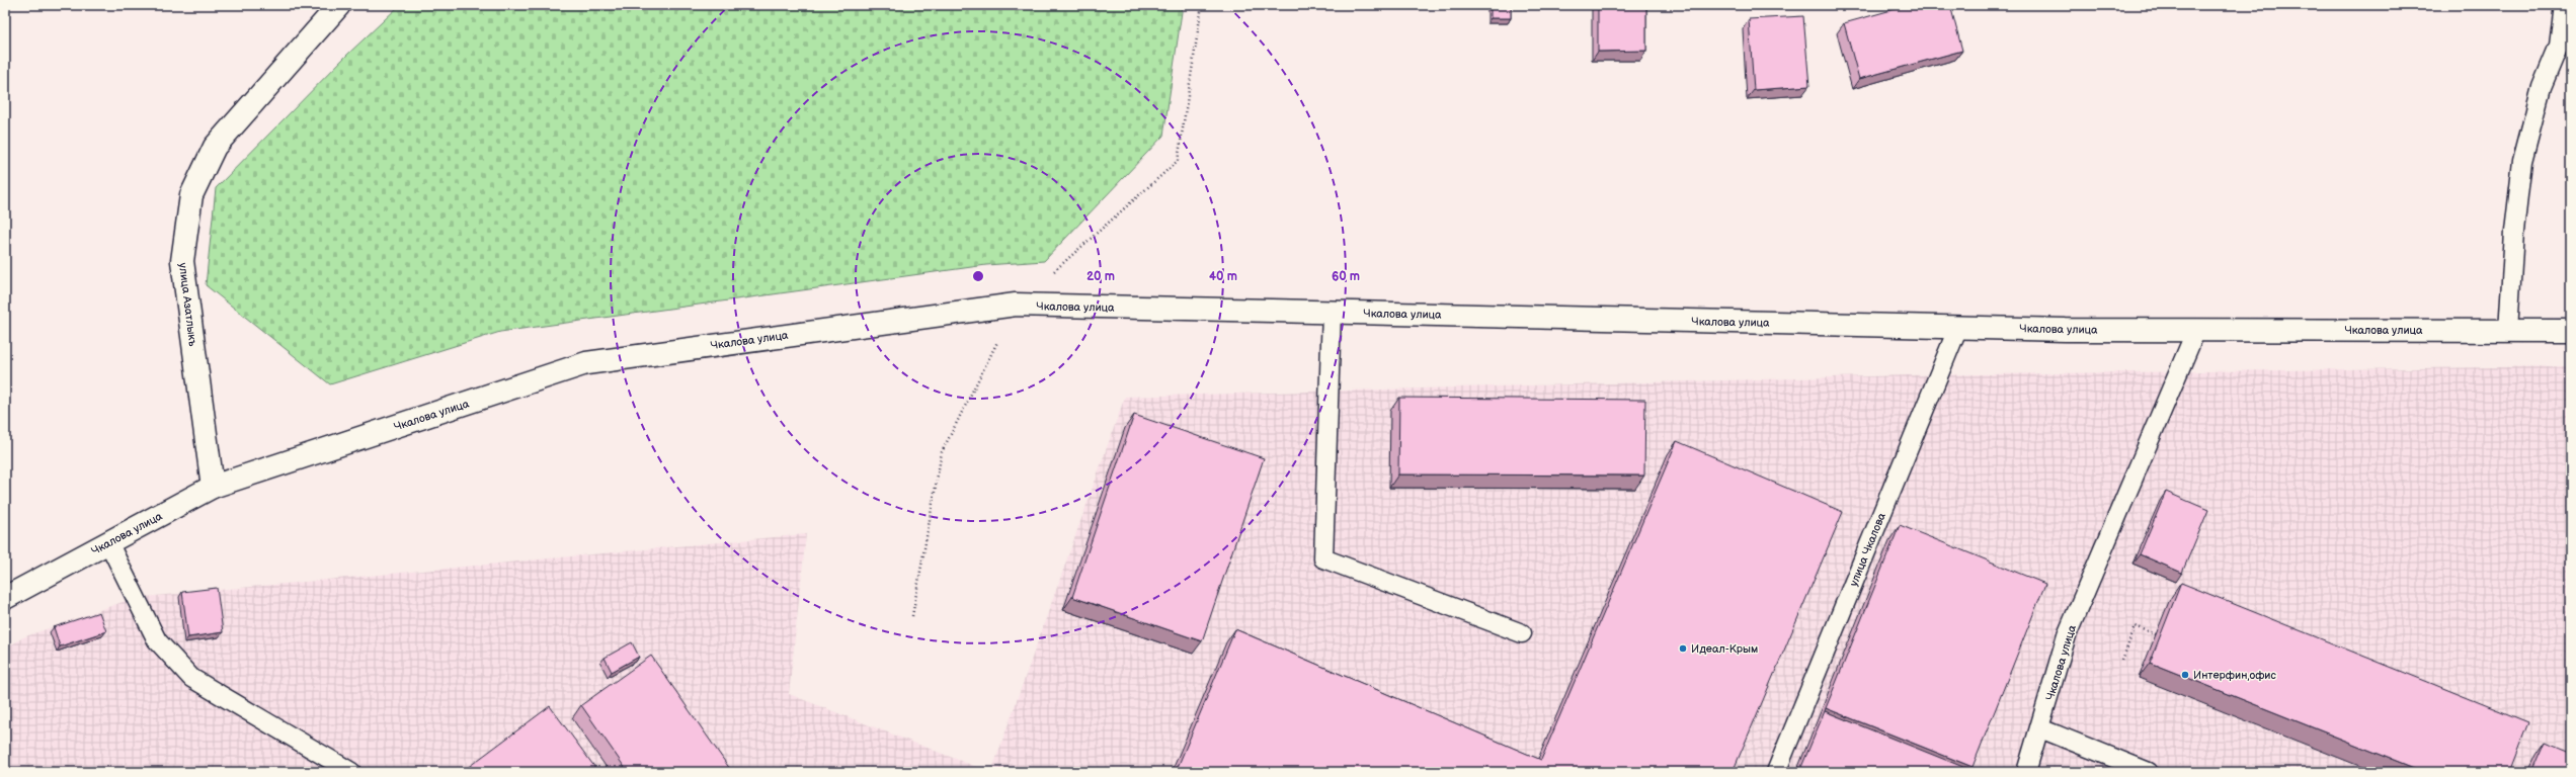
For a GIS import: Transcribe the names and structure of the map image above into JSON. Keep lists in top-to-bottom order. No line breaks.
{"streets":{"street":["улица Азатлыкъ","Чкалова улица"],"lane":["улица Чкалова"]},"crossings":[["улица Азатлыкъ","Чкалова улица"],["Чкалова улица","улица Чкалова"]],"places":["Идеал-Крым","Интерфин,офис"],"rings":["20 m","40 m","60 m"]}
